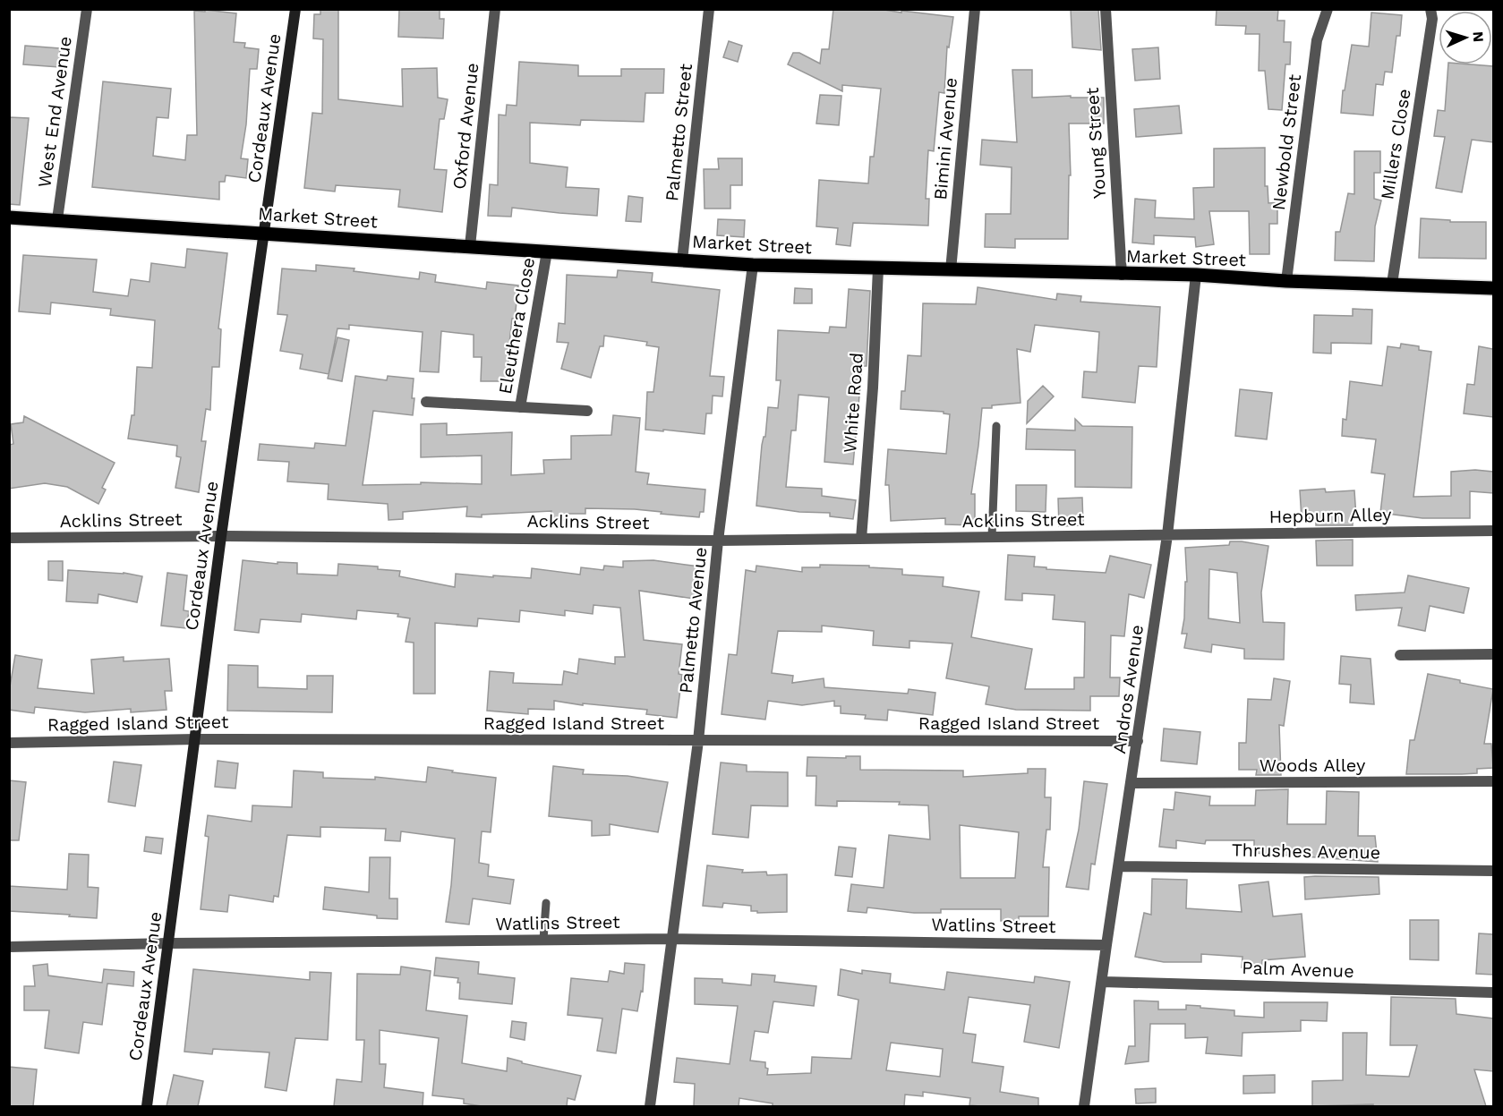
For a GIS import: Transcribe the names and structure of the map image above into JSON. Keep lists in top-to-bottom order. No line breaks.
{"streets":{"main road":["Market Street"],"street":["Cordeaux Avenue","West End Avenue","Oxford Avenue","Palmetto Street","Bimini Avenue","Newbold Street","Young Street","Millers Close","Eleuthera Close","White Road","Hepburn Alley","Acklins Street","Palmetto Avenue","Andros Avenue","Ragged Island Street","Woods Alley","Thrushes Avenue","Watlins Street","Palm Avenue"]},"crossings":[["Cordeaux Avenue","Market Street"],["Cordeaux Avenue","Acklins Street"],["Cordeaux Avenue","Ragged Island Street"],["Cordeaux Avenue","Watlins Street"],["West End Avenue","Market Street"],["Oxford Avenue","Market Street"],["Palmetto Street","Market Street"],["Bimini Avenue","Market Street"],["Newbold Street","Market Street"],["Young Street","Market Street"],["Millers Close","Market Street"],["Market Street","Eleuthera Close"],["Market Street","White Road"],["Market Street","Palmetto Avenue"],["Market Street","Andros Avenue"],["White Road","Acklins Street"],["Hepburn Alley","Acklins Street"],["Hepburn Alley","Andros Avenue"],["Acklins Street","Palmetto Avenue"],["Acklins Street","Andros Avenue"],["Palmetto Avenue","Ragged Island Street"],["Palmetto Avenue","Watlins Street"],["Andros Avenue","Ragged Island Street"],["Andros Avenue","Woods Alley"],["Andros Avenue","Thrushes Avenue"],["Andros Avenue","Watlins Street"],["Andros Avenue","Palm Avenue"]],"north":"right"}
